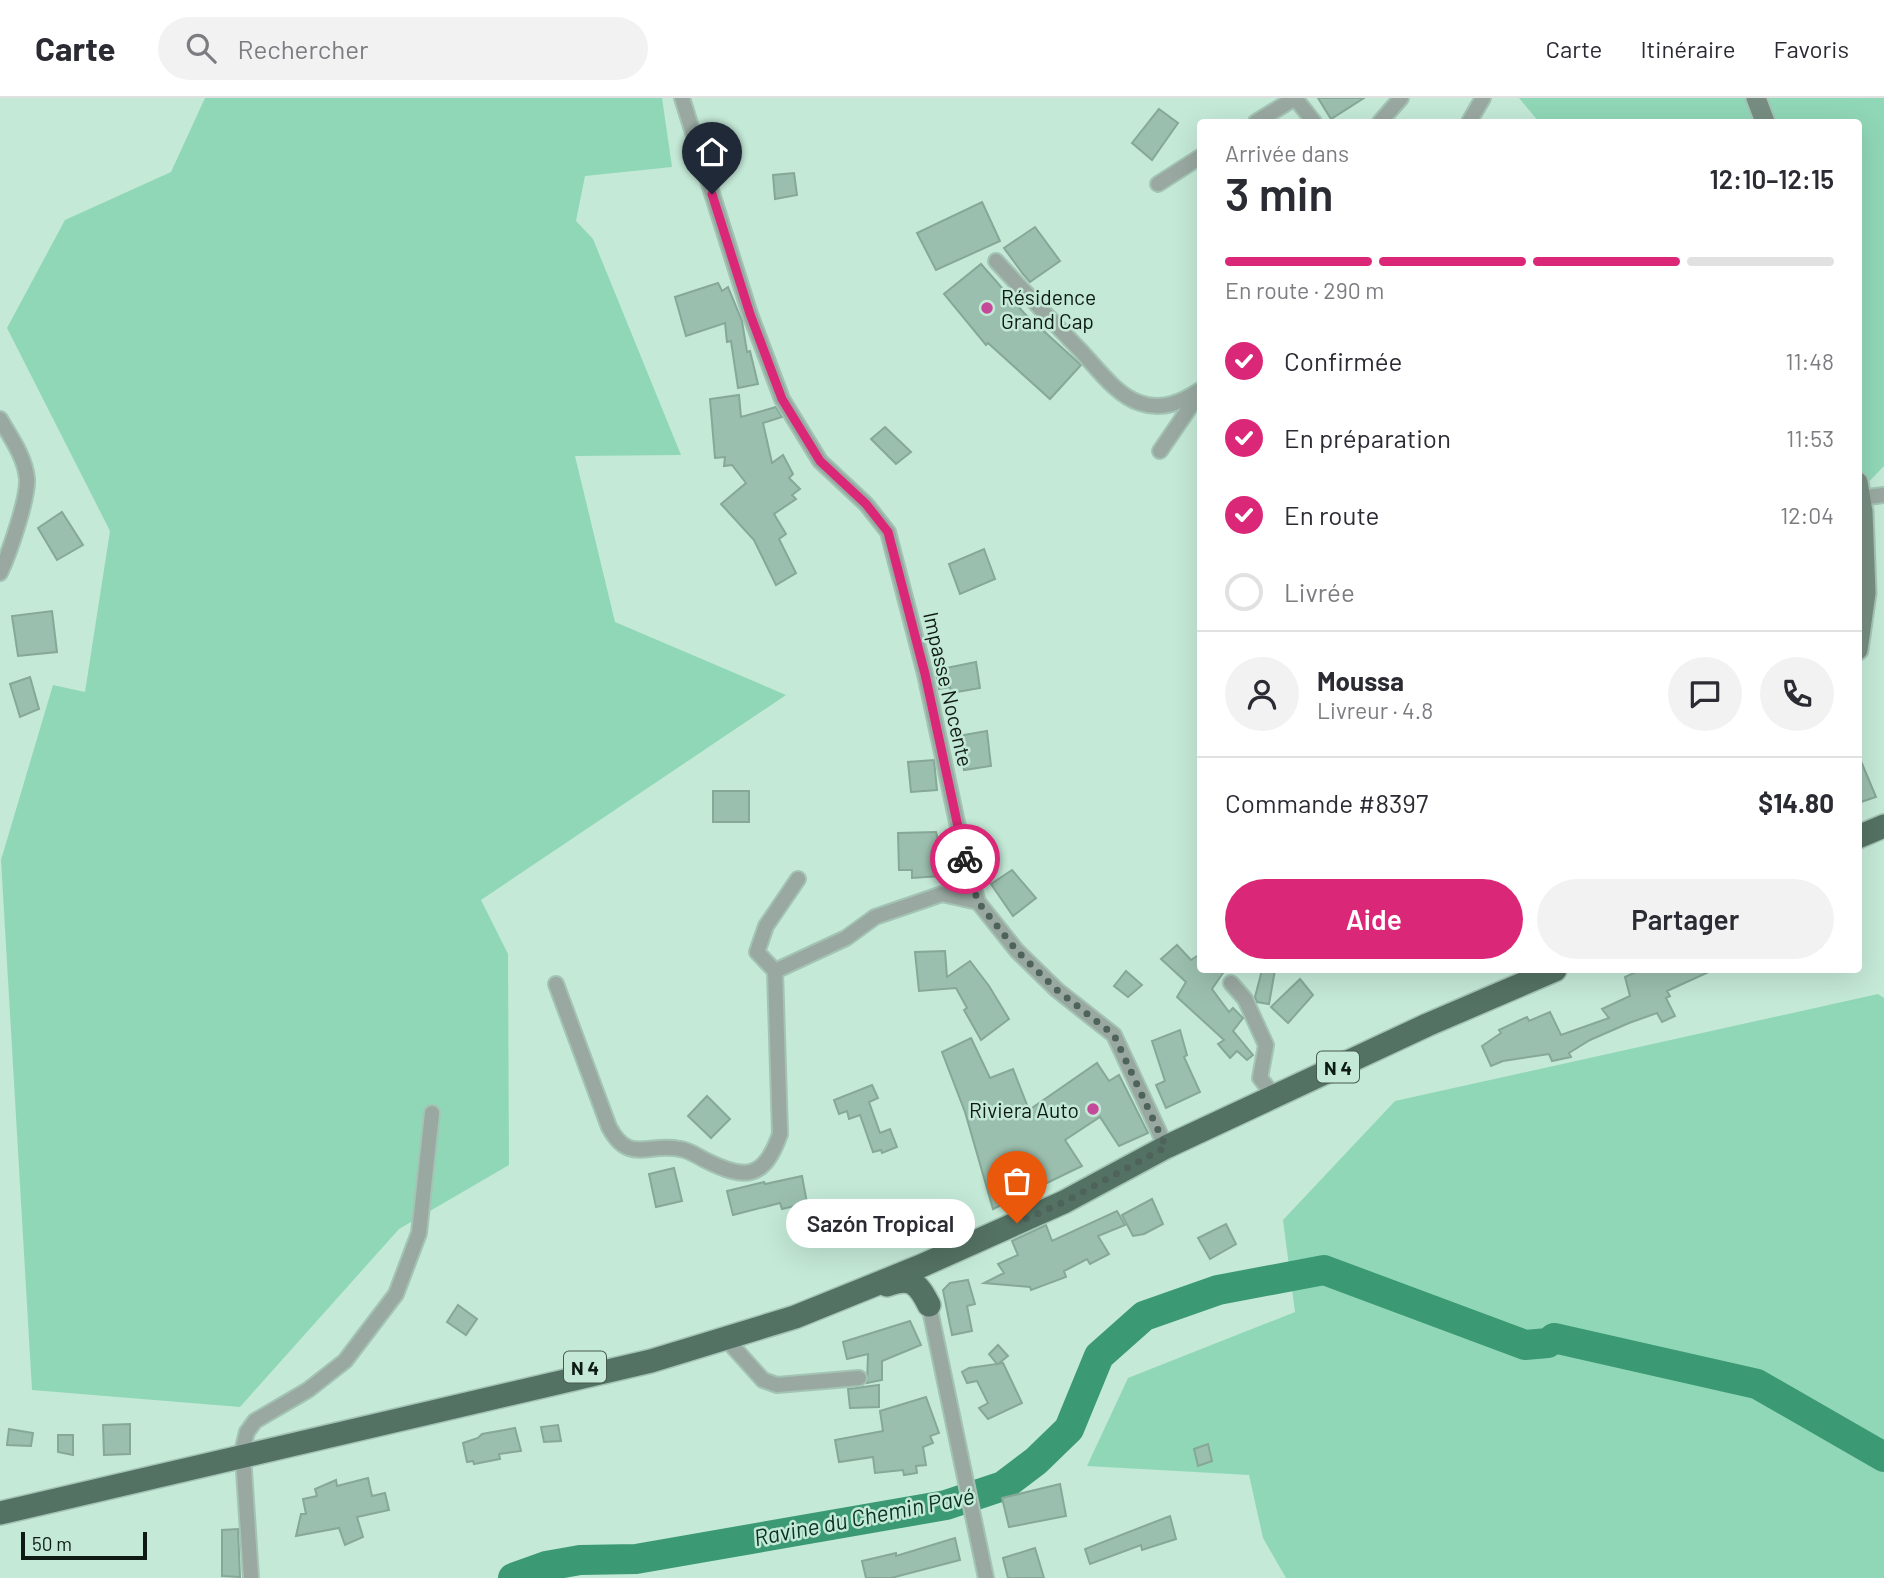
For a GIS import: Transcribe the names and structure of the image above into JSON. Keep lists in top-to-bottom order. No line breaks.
{"streets":{"highway":["N 4"],"street":["Impasse Nocente"]},"crossings":[["Impasse Nocente","N 4"]],"water":["Ravine du Chemin Pavé"],"places":["Résidence Grand Cap","Riviera Auto","Sazón Tropical"],"scale_bar":"50 m","page":{"header":"Carte","search":"Rechercher","nav":["Carte","Itinéraire","Favoris"],"heading":["3 min","Arrivée dans","12:10–12:15"],"panel":["Moussa","Livreur · 4.8","Commande #8397","$14.80"],"bar":"En route · 290 m","list":[["Confirmée","11:48"],["En préparation","11:53"],["En route","12:04"],"Livrée"],"buttons":["Aide","Partager"],"bubble":"Sazón Tropical","scale":"50 m"}}
